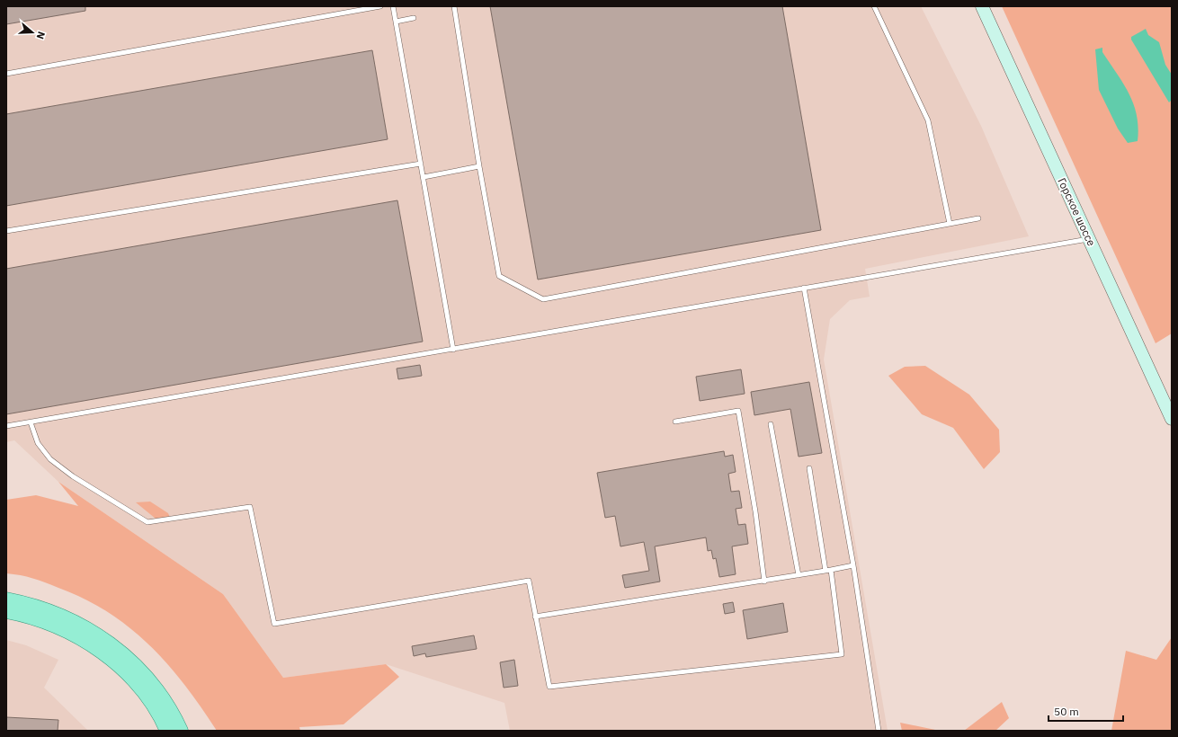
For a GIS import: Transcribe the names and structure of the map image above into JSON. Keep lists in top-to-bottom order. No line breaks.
{"streets":{"main road":["Горское шоссе"]},"scale_bar":"50 m","north":"right"}
